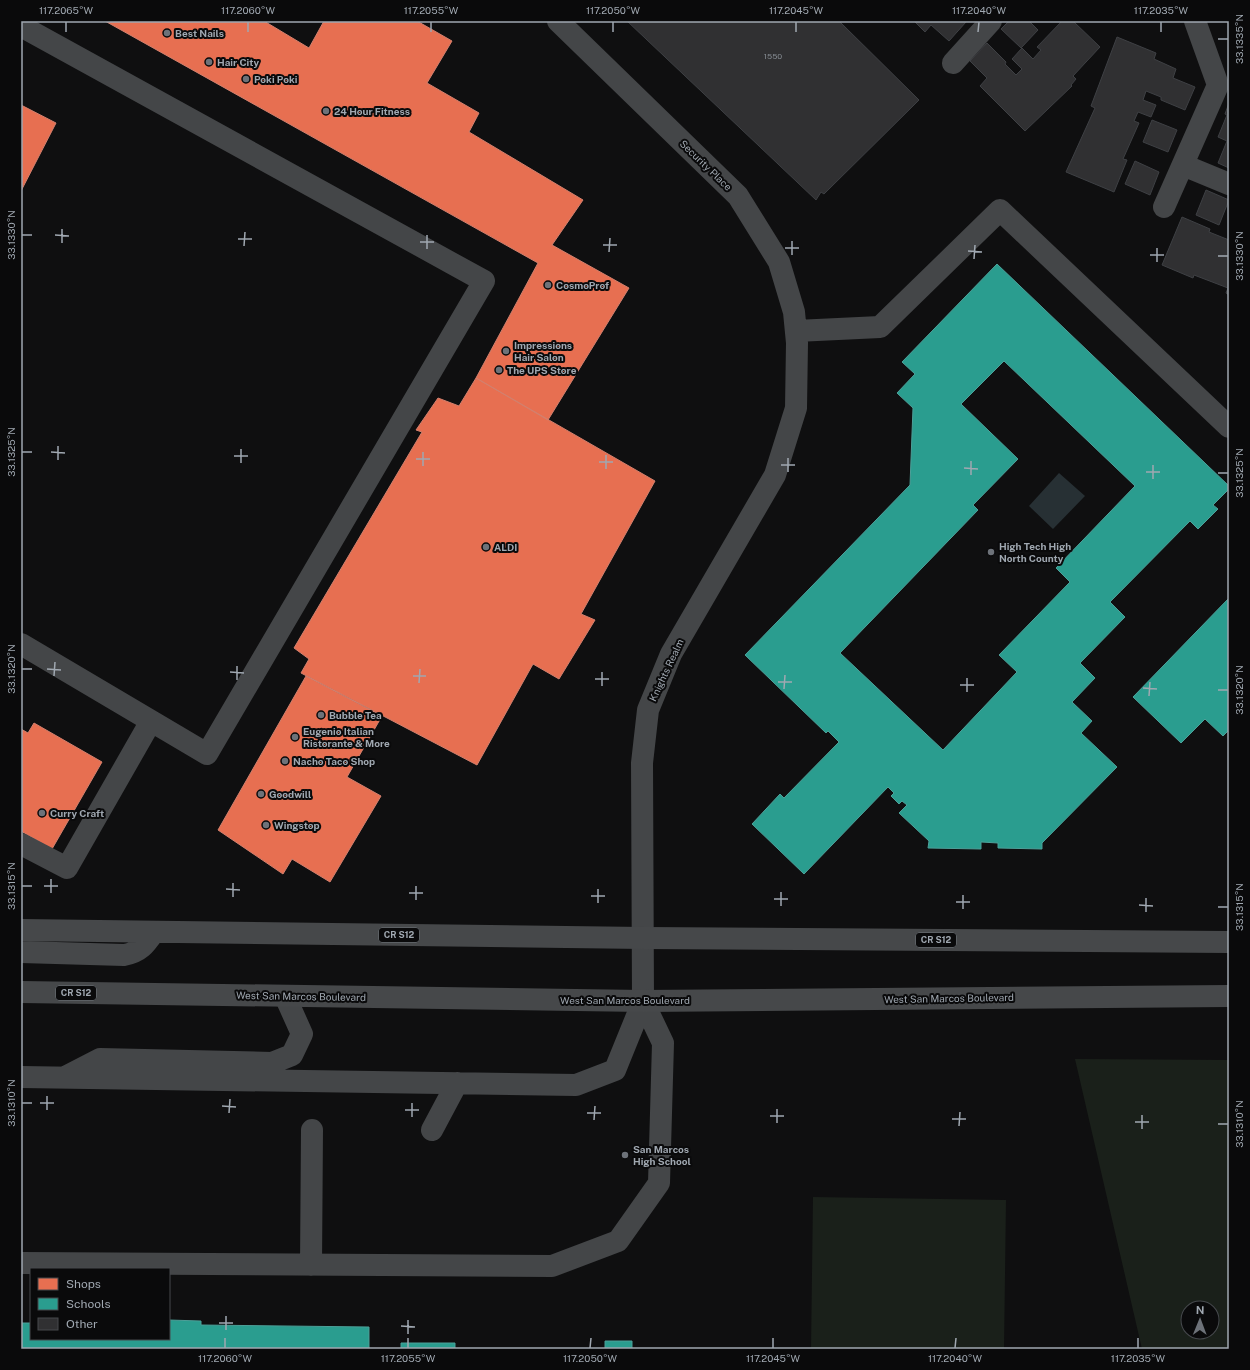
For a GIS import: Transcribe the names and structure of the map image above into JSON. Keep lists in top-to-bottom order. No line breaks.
{"streets":{"main road":["CR S12","West San Marcos Boulevard"],"street":["Security Place","Knights Realm"]},"crossings":[["Security Place","Knights Realm"],["Knights Realm","CR S12"],["Knights Realm","West San Marcos Boulevard"]],"places":["Best Nails","Hair City","Poki Poki","24 Hour Fitness","CosmoProf","Impressions Hair Salon","The UPS Store","ALDI","High Tech High North County","Bubble Tea","Eugenio Italian Ristorante & More","Nacho Taco Shop","Goodwill","Curry Craft","Wingstop","San Marcos High School"],"house_numbers":["1550"],"legend":["Shops","Schools","Other"],"north":"top","coordinates":["117.2065°W","117.2060°W","117.2055°W","117.2050°W","117.2045°W","117.2040°W","117.2035°W","33.1335°N","33.1330°N","33.1325°N","33.1320°N","33.1315°N","33.1310°N"]}
